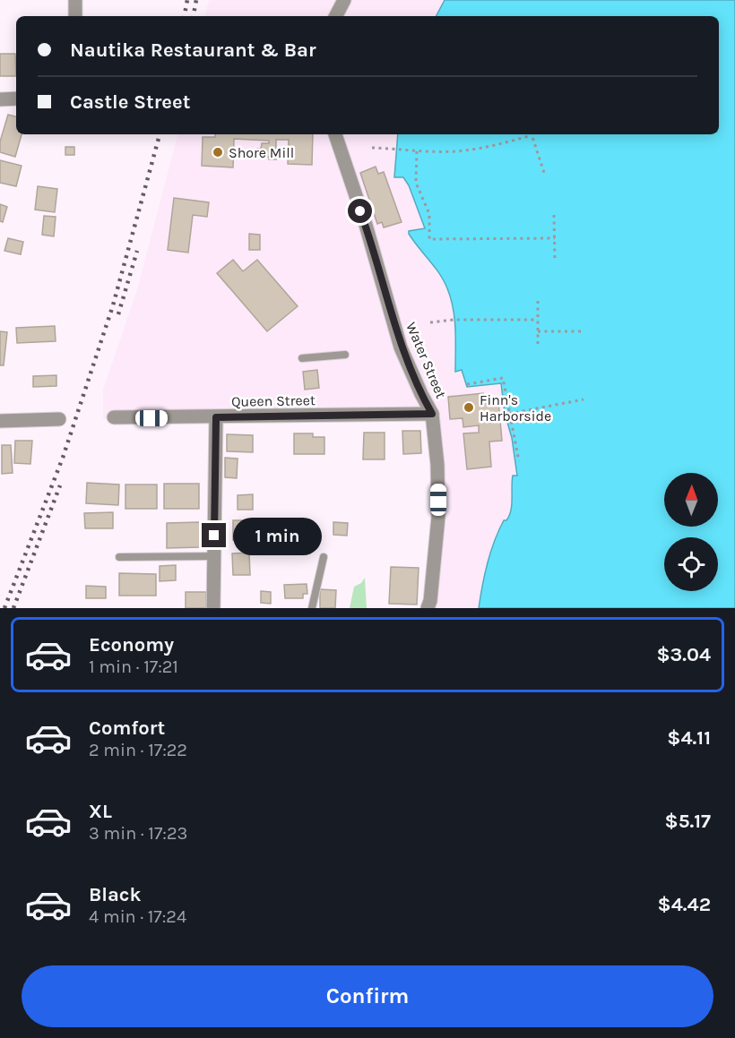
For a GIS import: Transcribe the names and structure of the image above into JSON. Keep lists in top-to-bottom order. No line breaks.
{"streets":{"street":["Water Street","Queen Street"]},"crossings":[["Water Street","Queen Street"]],"places":["Shore Mill","Finn's Harborside"],"north":"top","page":{"banner":["Nautika Restaurant & Bar","Castle Street"],"bubble":"1 min","list":[{"name":"Economy","note":"1 min · 17:21","value":"$3.04"},{"name":"Comfort","note":"2 min · 17:22","value":"$4.11"},{"name":"XL","note":"3 min · 17:23","value":"$5.17"},{"name":"Black","note":"4 min · 17:24","value":"$4.42"}],"buttons":"Confirm"}}
